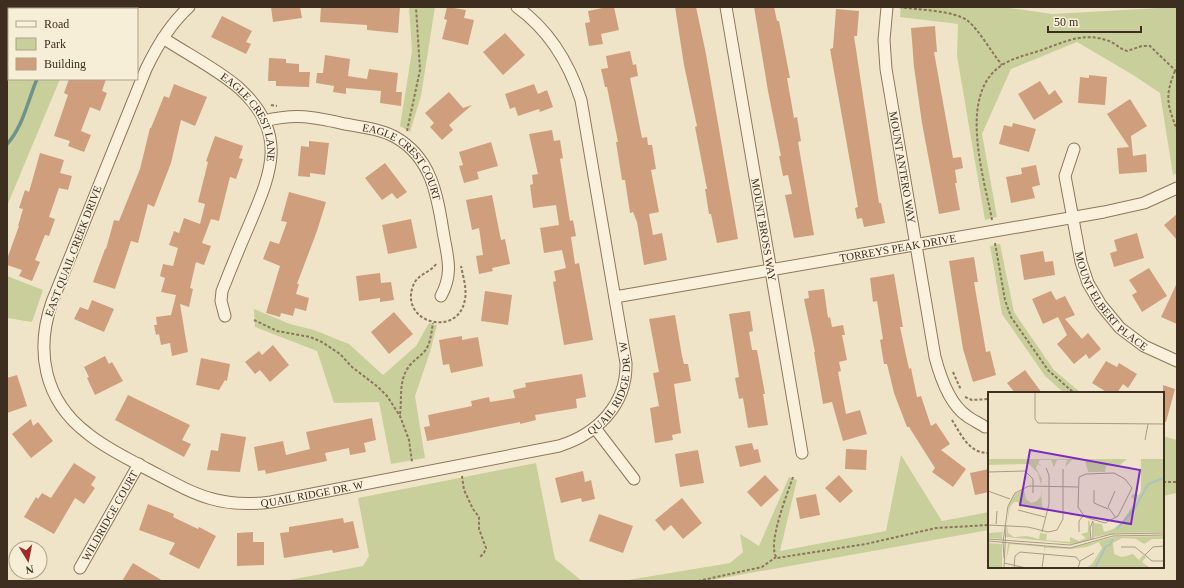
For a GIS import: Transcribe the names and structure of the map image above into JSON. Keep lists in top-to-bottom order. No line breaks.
{"streets":{"street":["EAGLE CREST LANE","EAGLE CREST COURT","MOUNT ANTERO WAY","MOUNT BROSS WAY","TORREYS PEAK DRIVE","EAST QUAIL CREEK DRIVE","MOUNT ELBERT PLACE","QUAIL RIDGE DR. W","WILDRIDGE COURT"]},"crossings":[["EAGLE CREST LANE","EAGLE CREST COURT"],["EAGLE CREST LANE","EAST QUAIL CREEK DRIVE"],["MOUNT ANTERO WAY","TORREYS PEAK DRIVE"],["MOUNT BROSS WAY","TORREYS PEAK DRIVE"],["TORREYS PEAK DRIVE","MOUNT ELBERT PLACE"],["TORREYS PEAK DRIVE","QUAIL RIDGE DR. W"],["EAST QUAIL CREEK DRIVE","QUAIL RIDGE DR. W"],["EAST QUAIL CREEK DRIVE","WILDRIDGE COURT"]],"legend":["Road","Park","Building"],"scale_bar":"50 m","north":"bottom"}
